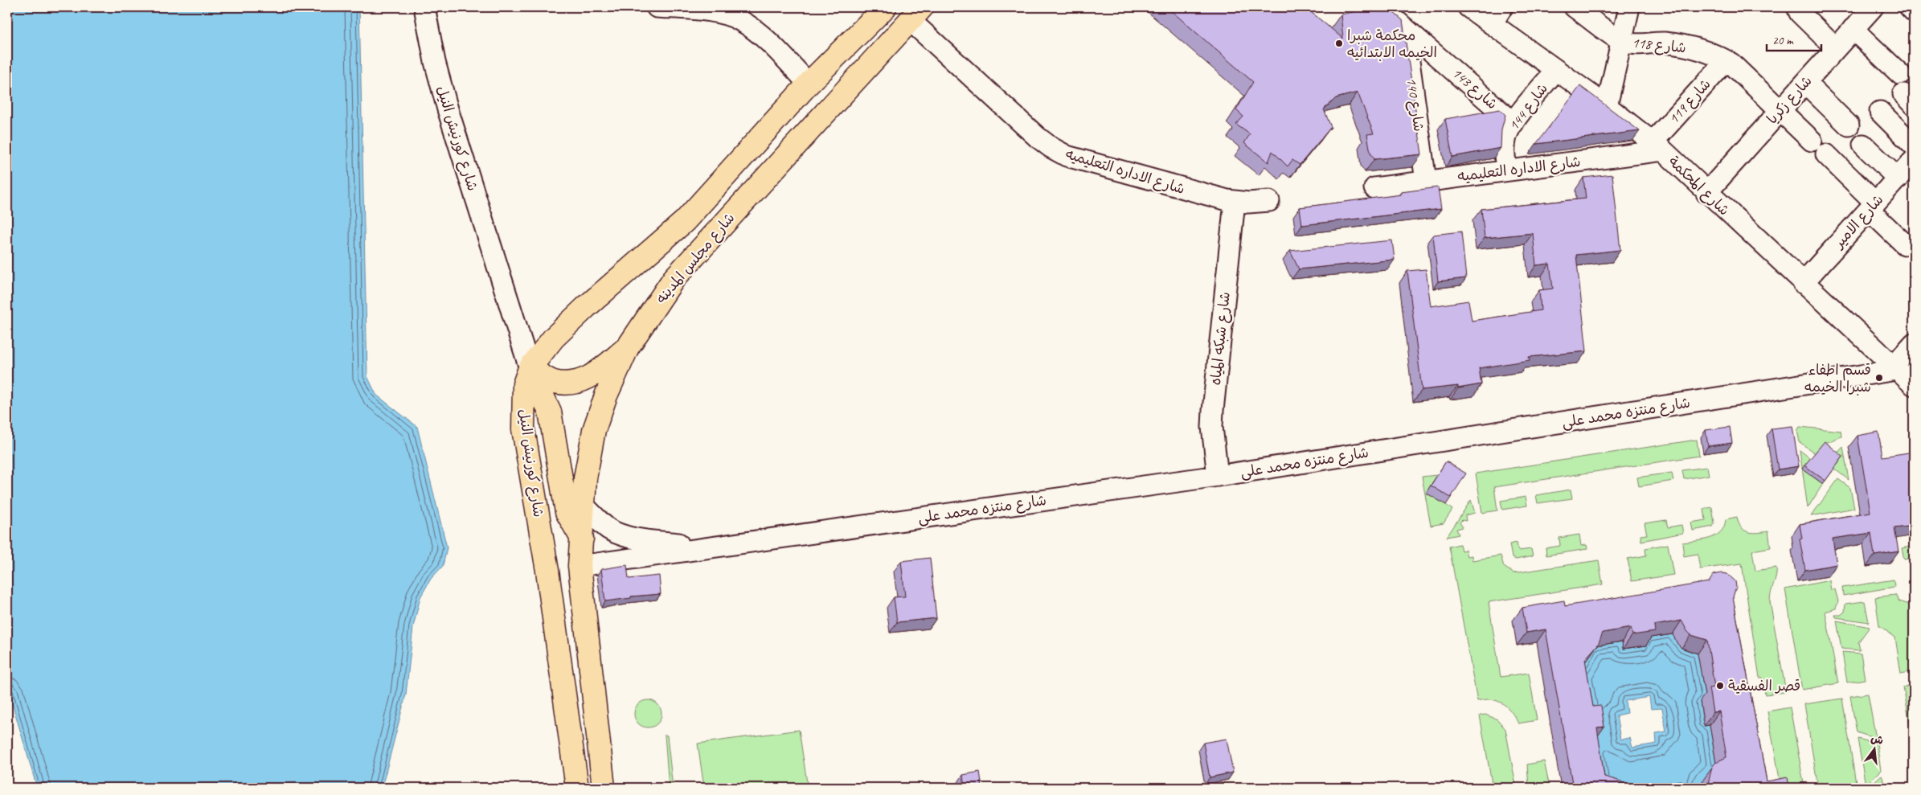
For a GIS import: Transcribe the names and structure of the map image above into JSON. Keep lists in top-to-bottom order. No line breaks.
{"streets":{"highway":["شارع كورنيش النيل","شارع مجلس المدينه"],"street":["شارع 118","شارع 143","شارع زكريا","شارع 119","شارع 140","شارع 144","شارع الاداره التعليميه","شارع المحكمة","شارع الامير","شارع شبكه المياه","شارع منتزه محمد على"]},"crossings":[["شارع 118","شارع زكريا"],["شارع 118","شارع 119"],["شارع 143","شارع 140"],["شارع 143","شارع 144"],["شارع زكريا","شارع المحكمة"],["شارع 119","شارع الاداره التعليميه"],["شارع 119","شارع المحكمة"],["شارع 140","شارع الاداره التعليميه"],["شارع 144","شارع الاداره التعليميه"],["شارع 144","شارع المحكمة"],["شارع الاداره التعليميه","شارع المحكمة"],["شارع الاداره التعليميه","شارع مجلس المدينه"],["شارع الاداره التعليميه","شارع شبكه المياه"],["شارع المحكمة","شارع الامير"],["شارع المحكمة","شارع منتزه محمد على"],["شارع مجلس المدينه","شارع منتزه محمد على"],["شارع شبكه المياه","شارع منتزه محمد على"]],"places":["محكمة شبرا الخيمه الابتدائيه","قسم اطفاء شبرا الخيمه","قصر الفسقية"],"scale_bar":"20 m","north":"top"}
